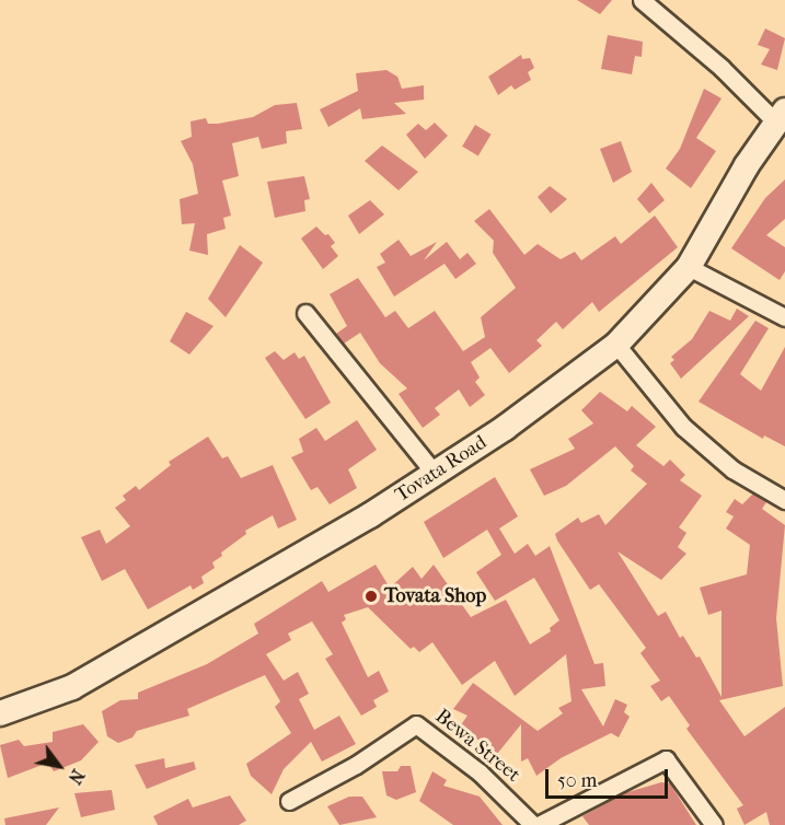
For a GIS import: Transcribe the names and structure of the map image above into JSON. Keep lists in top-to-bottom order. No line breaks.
{"streets":{"street":["Tovata Road","Bewa Street"]},"places":["Tovata Shop"],"scale_bar":"50 m","north":"bottom right"}
